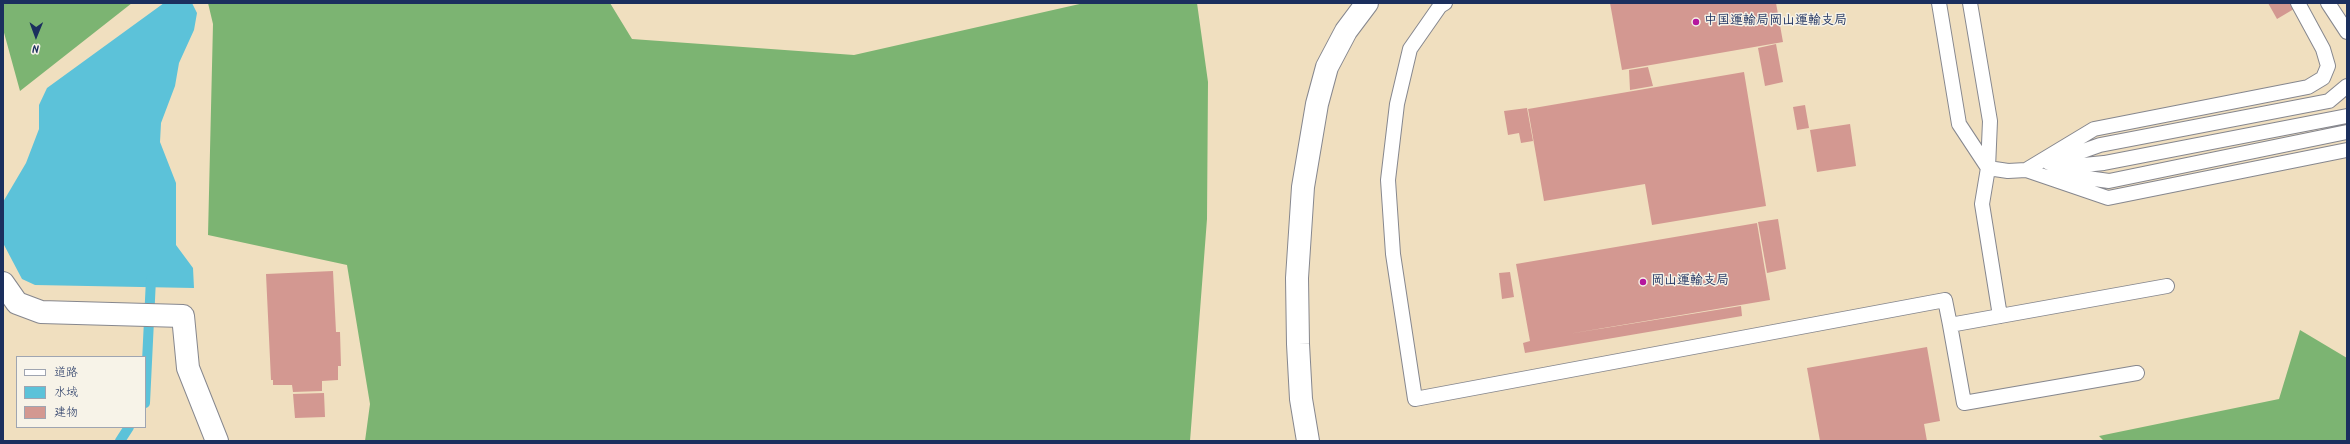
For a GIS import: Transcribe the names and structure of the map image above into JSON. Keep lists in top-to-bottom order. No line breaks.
{"places":["中国運輸局岡山運輸支局","岡山運輸支局"],"legend":["道路","水域","建物"],"north":"bottom"}
